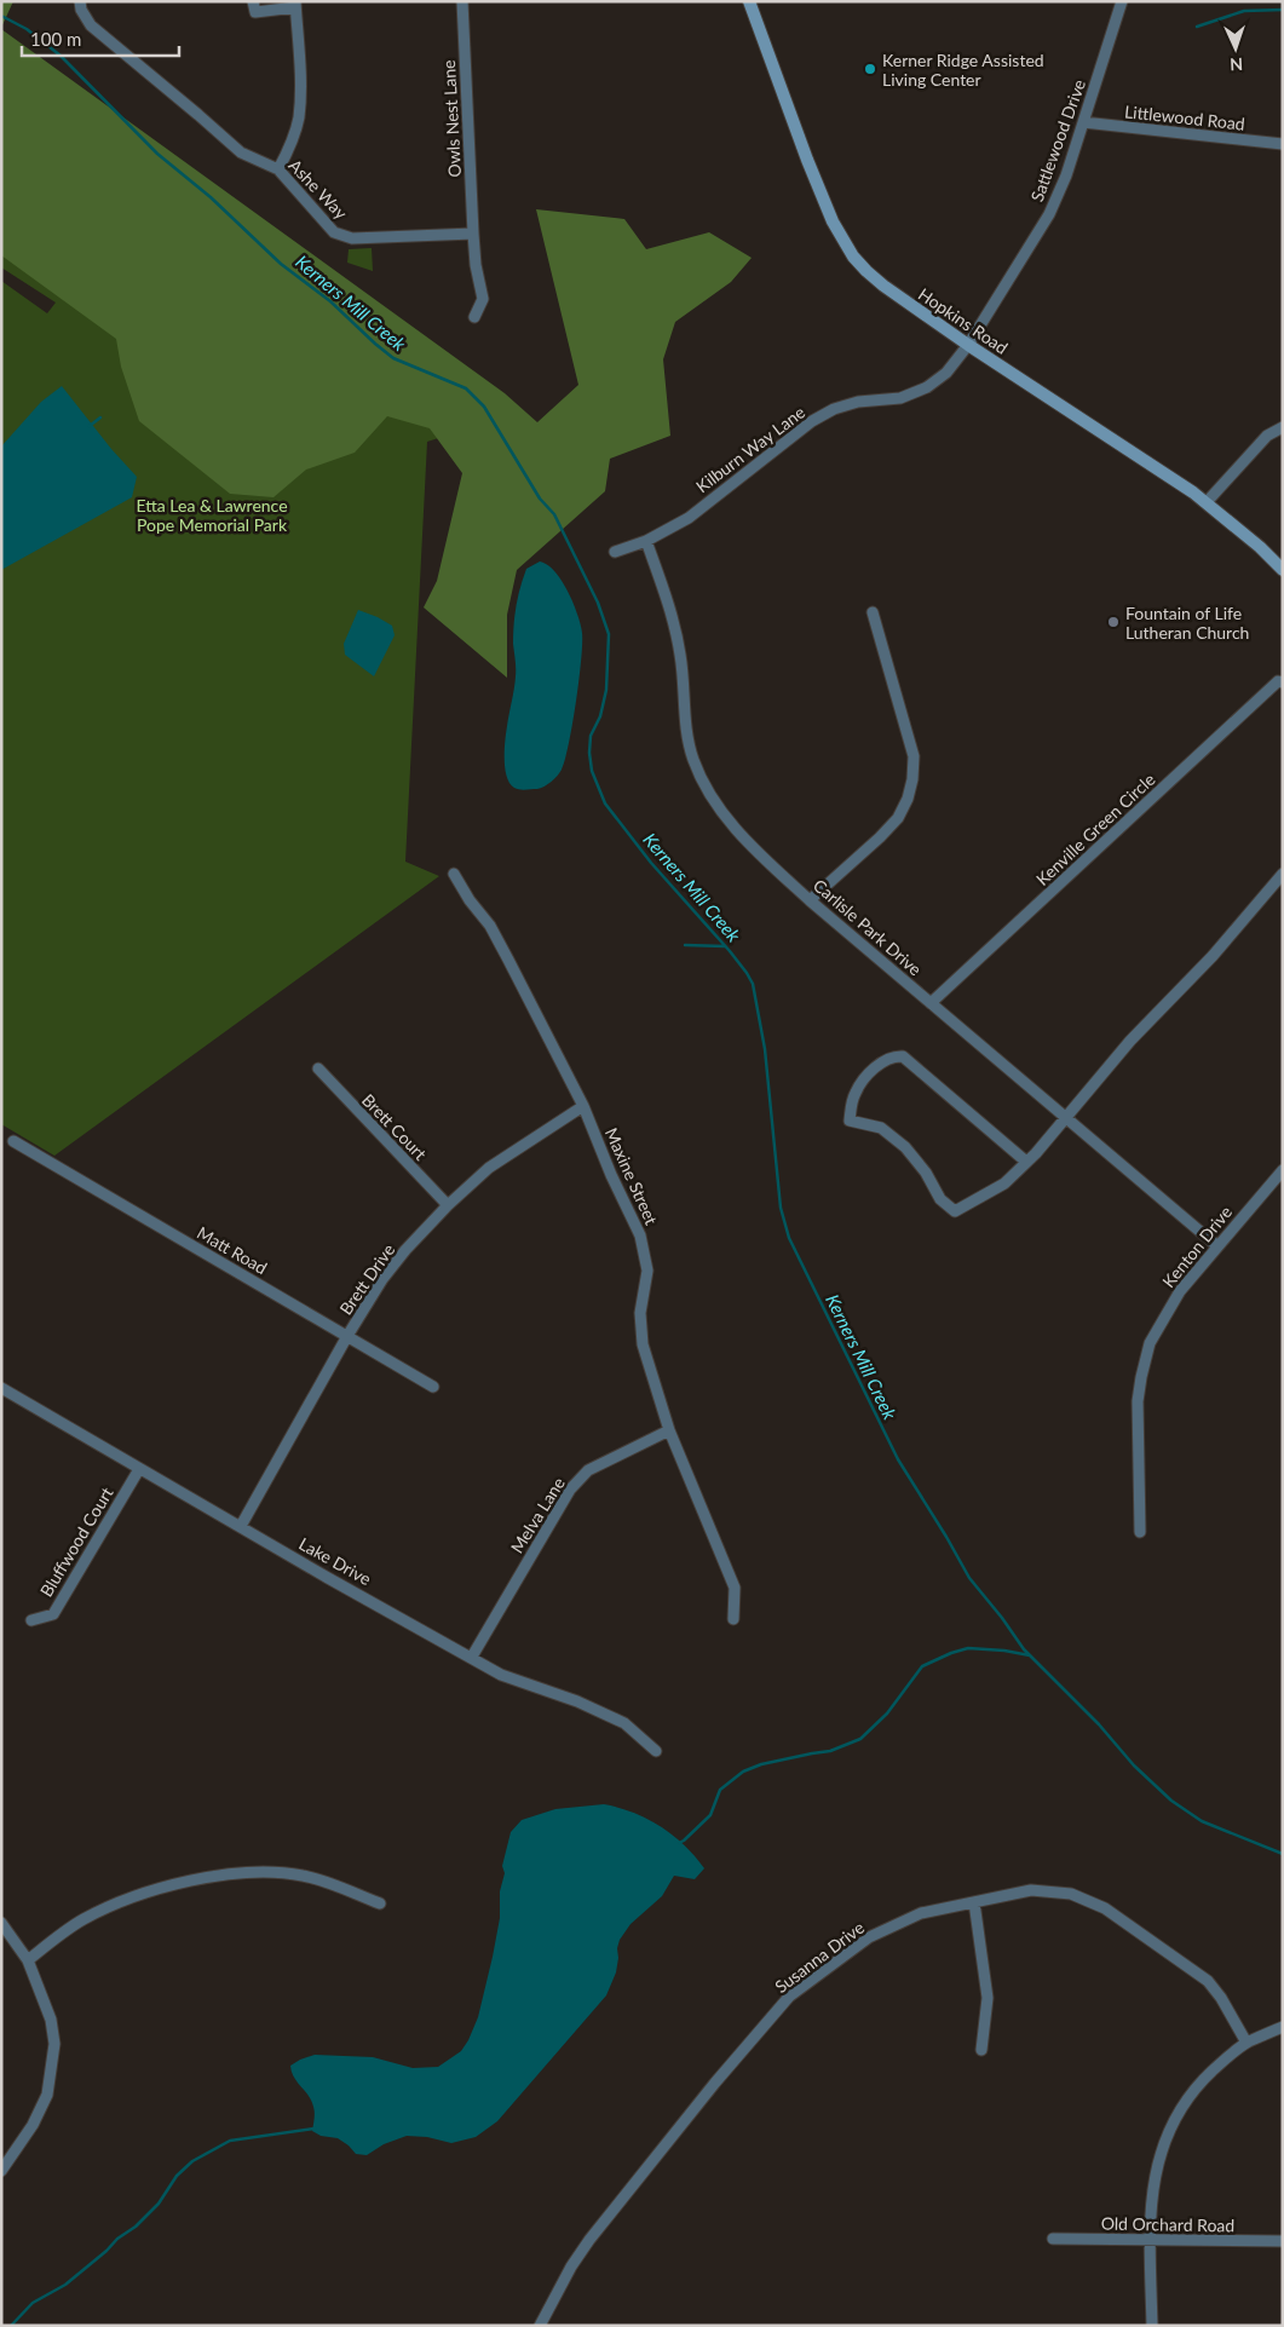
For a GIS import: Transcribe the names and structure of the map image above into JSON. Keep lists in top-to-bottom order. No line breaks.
{"streets":{"main road":["Hopkins Road"],"street":["Littlewood Road","Owls Nest Lane","Sattlewood Drive","Ashe Way","Kilburn Way Lane","Kenville Green Circle","Carlisle Park Drive","Brett Court","Maxine Street","Kenton Drive","Matt Road","Brett Drive","Melva Lane","Bluffwood Court","Lake Drive","Susanna Drive","Old Orchard Road"]},"crossings":[["Littlewood Road","Sattlewood Drive"],["Owls Nest Lane","Ashe Way"],["Sattlewood Drive","Hopkins Road"],["Sattlewood Drive","Kilburn Way Lane"],["Hopkins Road","Kilburn Way Lane"],["Kilburn Way Lane","Carlisle Park Drive"],["Kenville Green Circle","Carlisle Park Drive"],["Carlisle Park Drive","Kenton Drive"],["Brett Court","Brett Drive"],["Maxine Street","Brett Drive"],["Maxine Street","Melva Lane"],["Matt Road","Brett Drive"],["Brett Drive","Lake Drive"],["Melva Lane","Lake Drive"],["Bluffwood Court","Lake Drive"]],"water":["Kerners Mill Creek"],"parks":["Etta Lea & Lawrence Pope Memorial Park"],"places":["Kerner Ridge Assisted Living Center","Fountain of Life Lutheran Church"],"scale_bar":"100 m","north":"bottom"}
